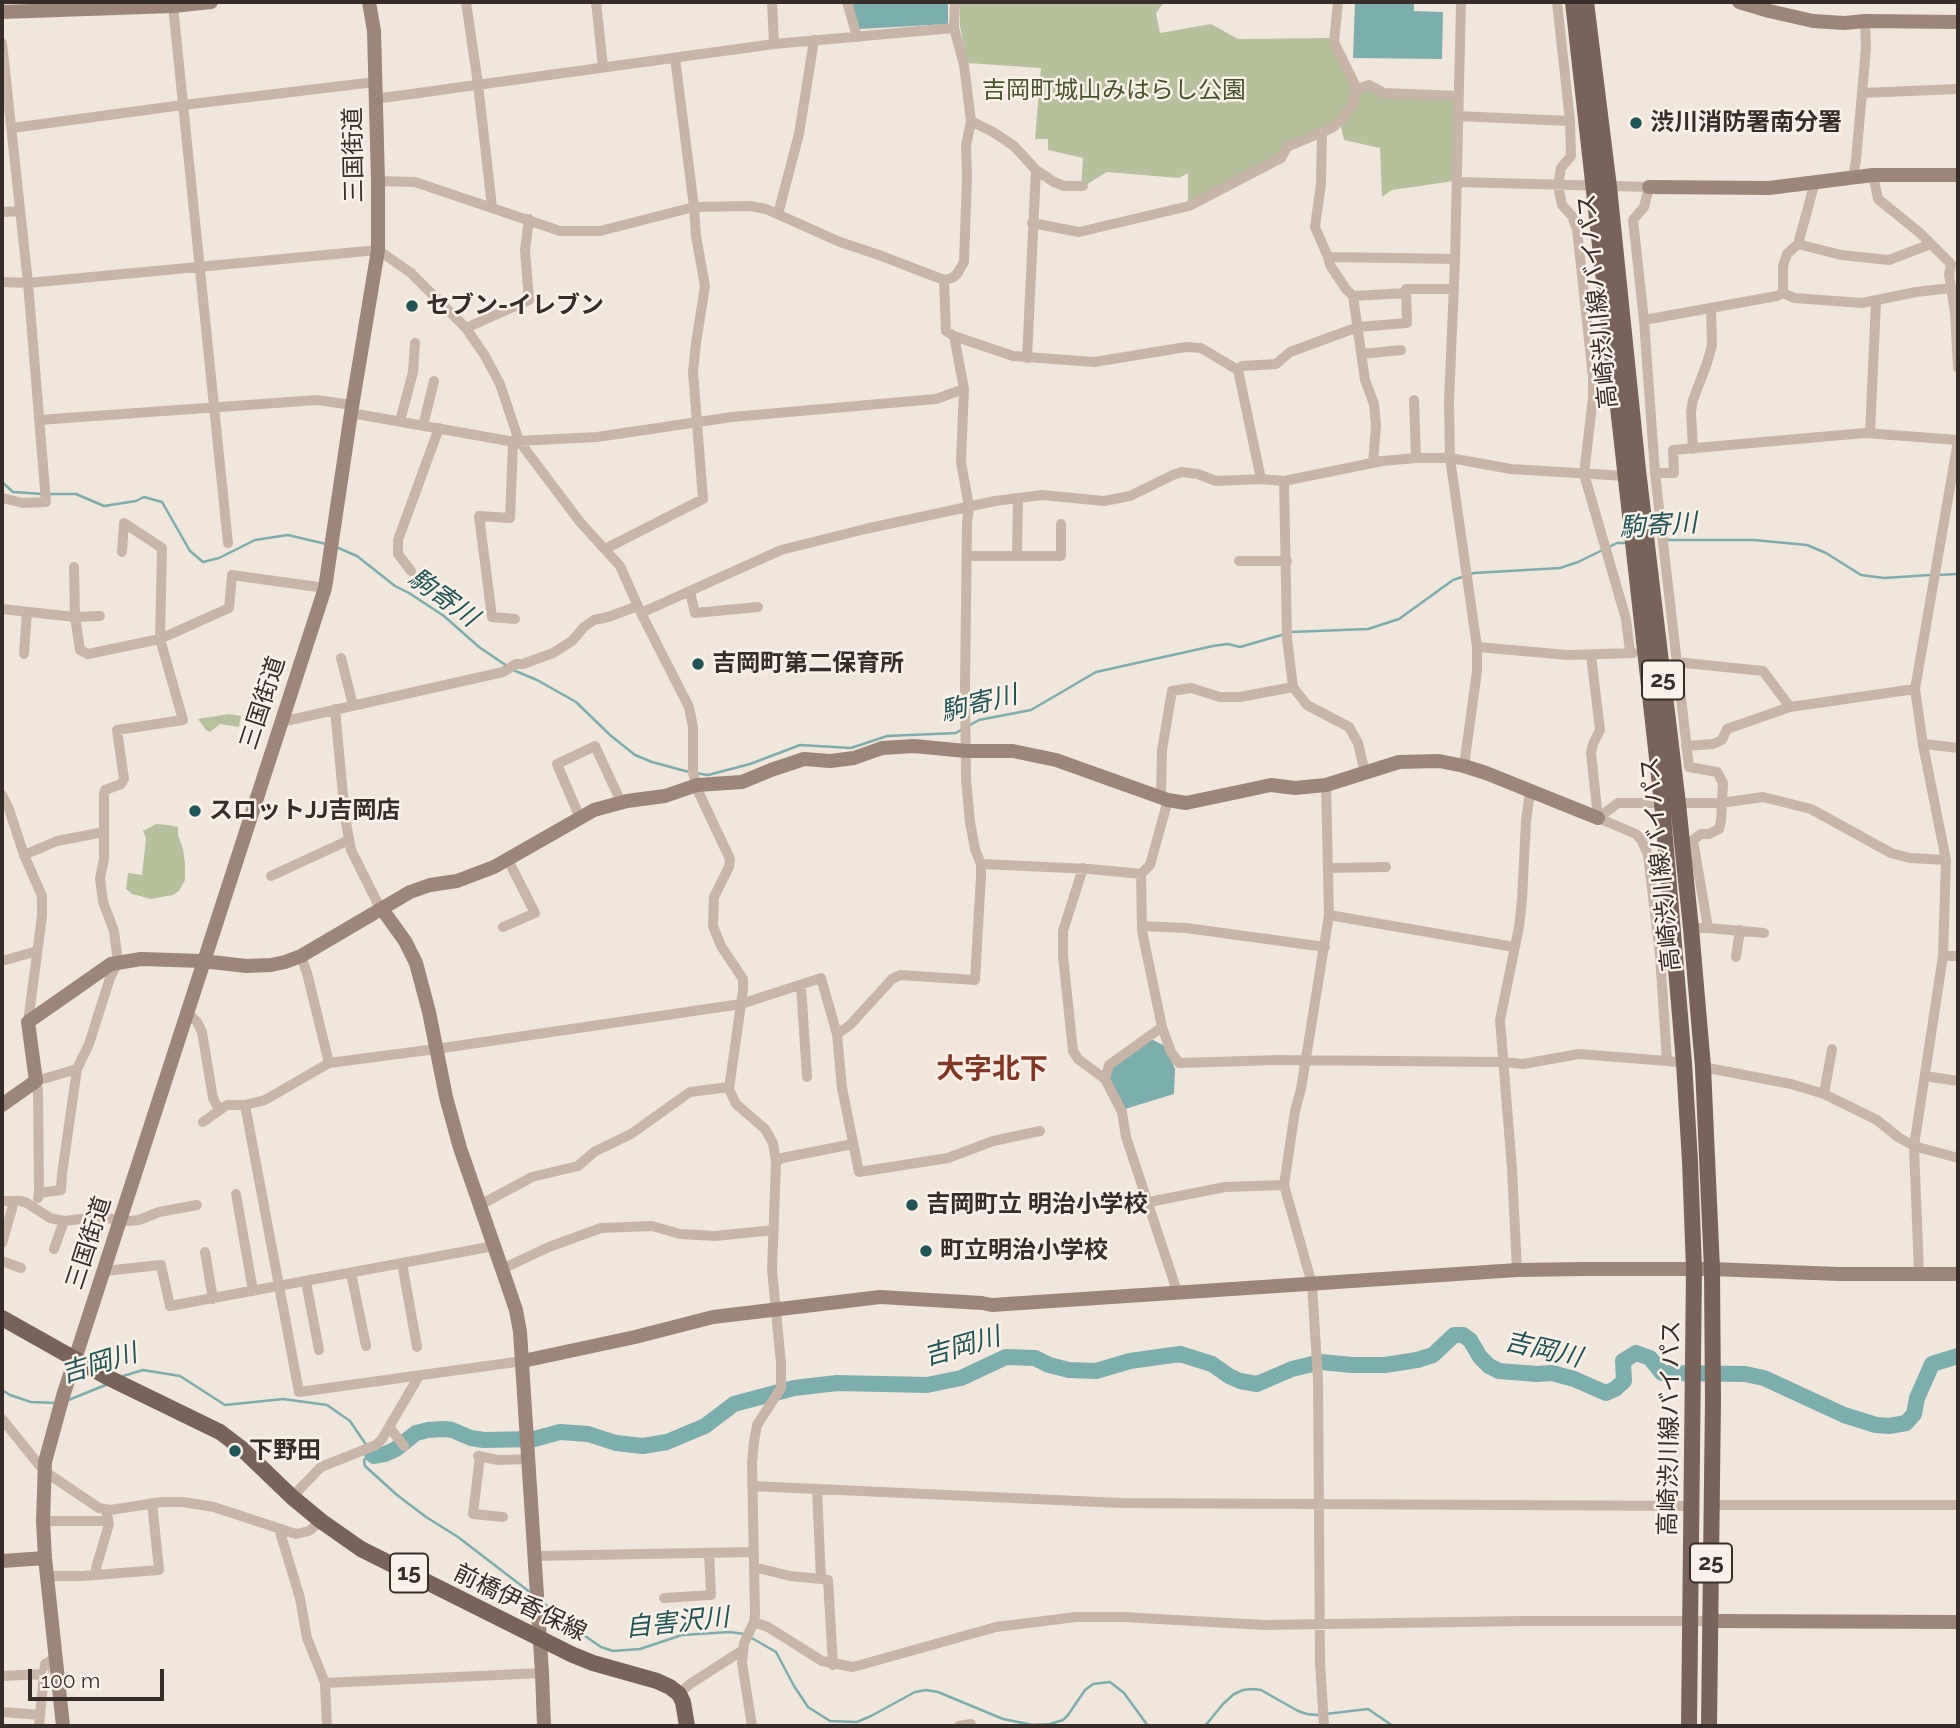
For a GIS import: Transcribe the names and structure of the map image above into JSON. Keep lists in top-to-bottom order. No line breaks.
{"streets":{"main road":["高崎渋川線バイパス","25","15","前橋伊香保線"],"street":["三国街道"]},"crossings":[["三国街道","前橋伊香保線"]],"districts":["大字北下"],"water":["駒寄川","吉岡川","自害沢川"],"parks":["吉岡町城山みはらし公園"],"places":["渋川消防署南分署","セブン-イレブン","吉岡町第二保育所","スロットJJ吉岡店","吉岡町立 明治小学校","町立明治小学校","下野田"],"scale_bar":"100 m"}
